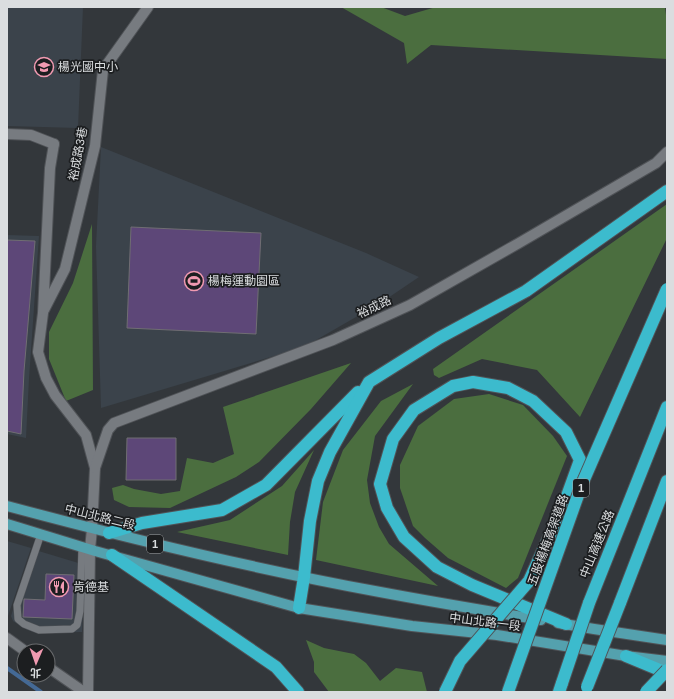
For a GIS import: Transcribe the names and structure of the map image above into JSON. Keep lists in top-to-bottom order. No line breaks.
{"streets":{"highway":["1","五股楊梅高架道路","中山高速公路"],"main road":["中山北路二段","中山北路一段"],"street":["裕成路3巷","裕成路"]},"crossings":[["裕成路3巷","裕成路"],["裕成路3巷","1"],["裕成路3巷","中山北路二段"],["1","中山北路一段"],["中山北路二段","中山北路一段"]],"places":{"school or university":["楊光國中小"],"sports":["楊梅運動園區"],"restaurant":["肯德基"]},"north":"bottom"}
